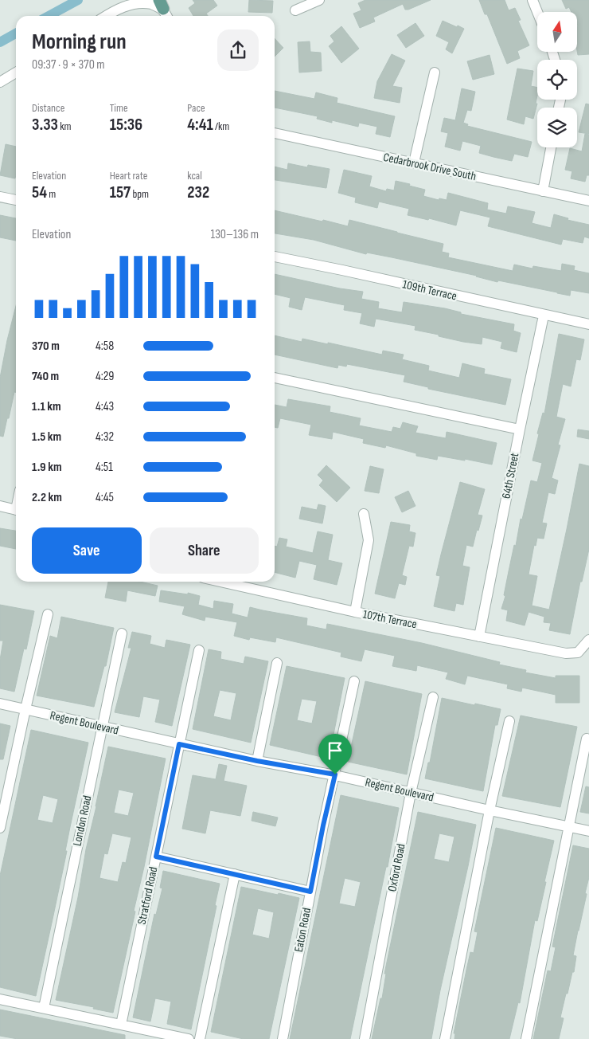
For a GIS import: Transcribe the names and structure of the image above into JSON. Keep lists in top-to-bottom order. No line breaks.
{"streets":{"street":["Cedarbrook Drive South","109th Terrace","64th Street","107th Terrace","Regent Boulevard","London Road","Oxford Road","Stratford Road","Eaton Road"]},"crossings":[["109th Terrace","64th Street"],["64th Street","107th Terrace"],["Regent Boulevard","London Road"],["Regent Boulevard","Oxford Road"],["Regent Boulevard","Stratford Road"],["Regent Boulevard","Eaton Road"]],"north":"top","page":{"heading":["Morning run","09:37 · 9 × 370 m"],"stats":[["Distance","3.33 km"],["Time","15:36"],["Pace","4:41 /km"],["Elevation","54 m"],["Heart rate","157 bpm"],["kcal","232"]],"chart":["Elevation","130–136 m"],"list":[{"name":"370 m","note":"4:58"},{"name":"740 m","note":"4:29"},{"name":"1.1 km","note":"4:43"},{"name":"1.5 km","note":"4:32"},{"name":"1.9 km","note":"4:51"},{"name":"2.2 km","note":"4:45"}],"buttons":["Save","Share"]}}
